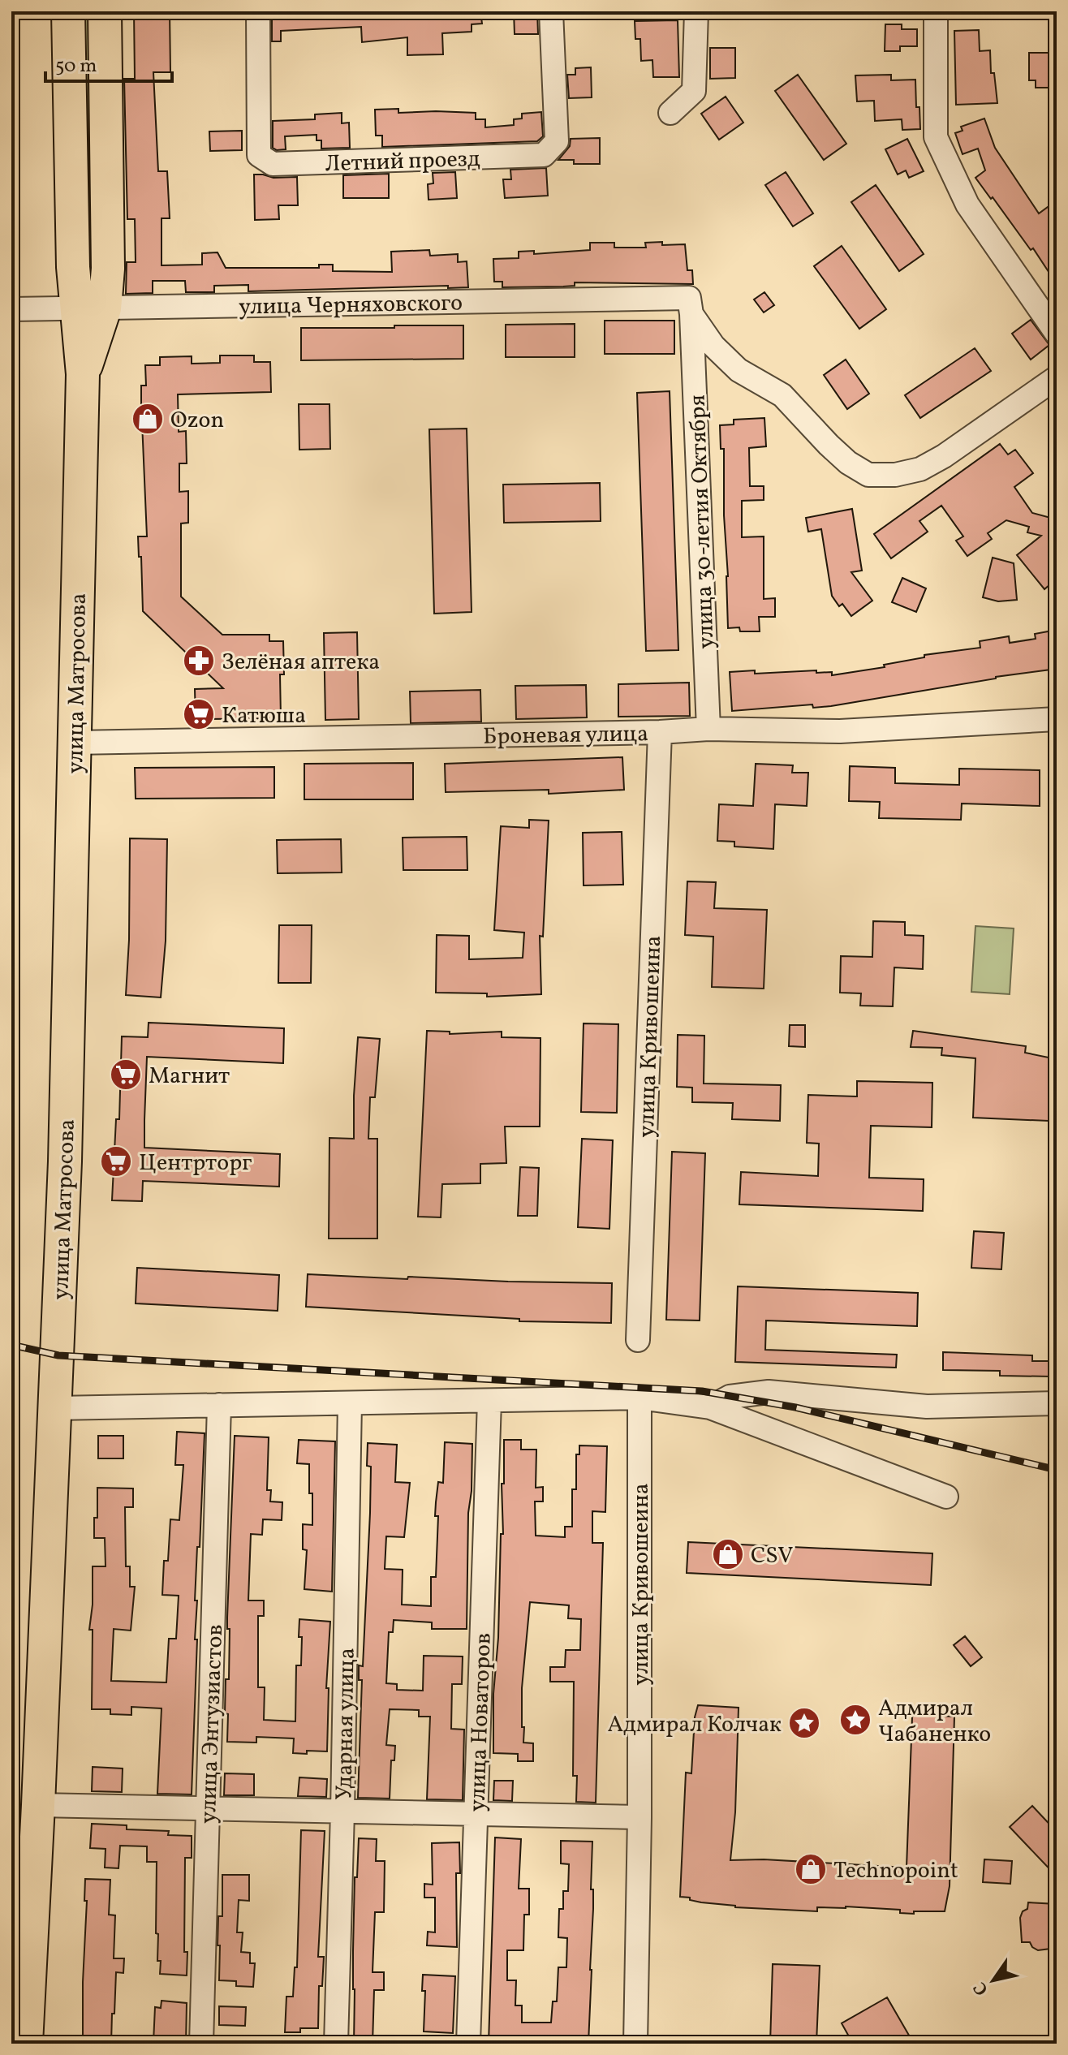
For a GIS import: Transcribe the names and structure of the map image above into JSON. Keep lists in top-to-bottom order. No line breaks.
{"streets":{"highway":["улица Матросова"],"street":["Летний проезд","улица Черняховского","улица 30-летия Октября","Броневая улица","улица Кривошеина","улица Новаторов","улица Энтузиастов","Ударная улица"]},"crossings":[["улица Черняховского","улица 30-летия Октября"],["улица Черняховского","улица Матросова"],["улица 30-летия Октября","Броневая улица"],["улица Матросова","Броневая улица"],["Броневая улица","улица Кривошеина"]],"places":{"shop":["Ozon","CSV","Technopoint"],"pharmacy":["Зелёная аптека"],"supermarket":["Катюша","Магнит","Центрторг"],"place":["Адмирал Чабаненко","Адмирал Колчак"]},"scale_bar":"50 m","north":"bottom left"}
